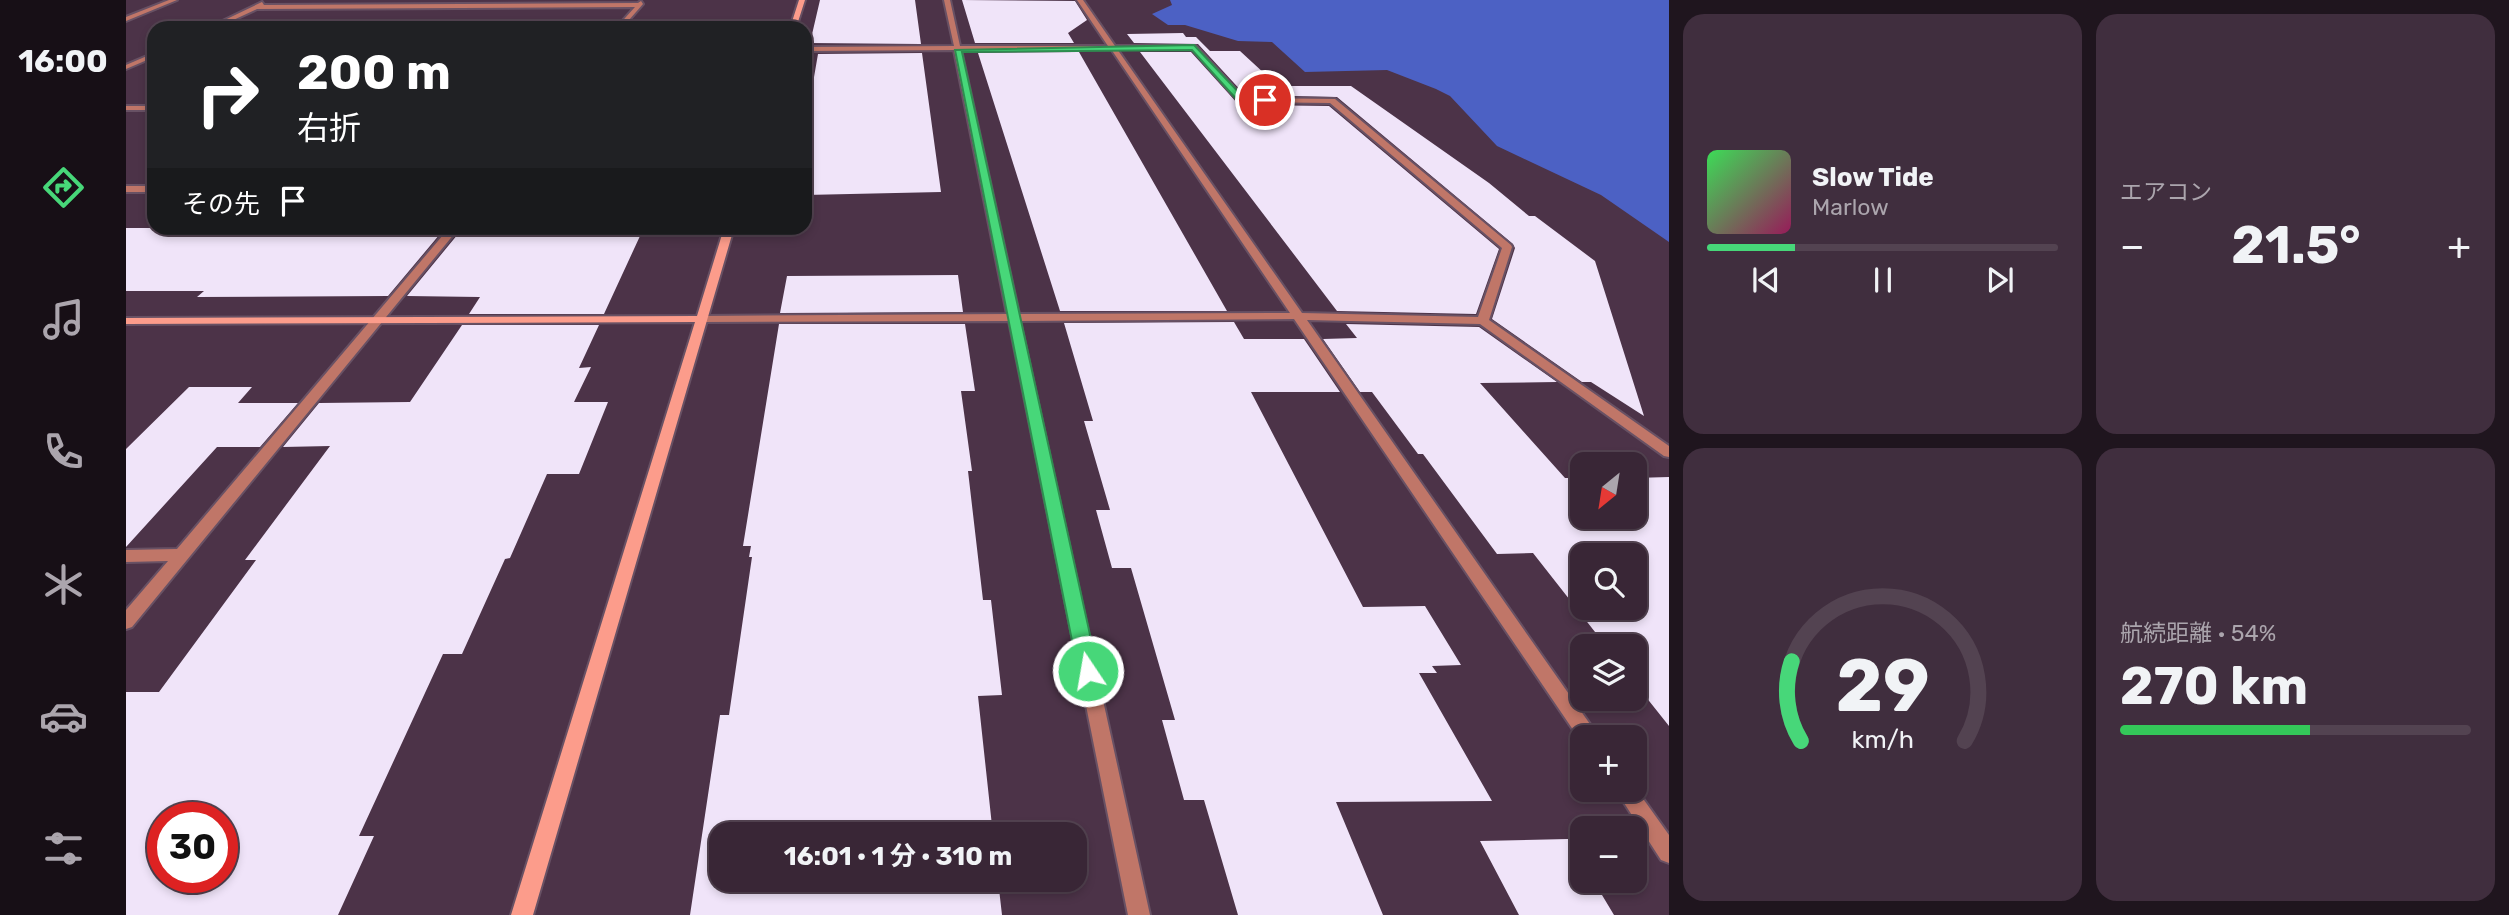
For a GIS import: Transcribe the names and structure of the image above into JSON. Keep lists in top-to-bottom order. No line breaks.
{"north":"bottom left","page":{"tabs":"16:00","tile":["エアコン",["航続距離 · 54%","270 km"]],"turn":["200 m","右折"],"song":["Slow Tide","Marlow"],"then":"その先","heat":["−","21.5°","+"],"map_buttons":["+","−"],"limit":"30","trip":"16:01 · 1 分 · 310 m","gauge":["29","km/h"]}}
